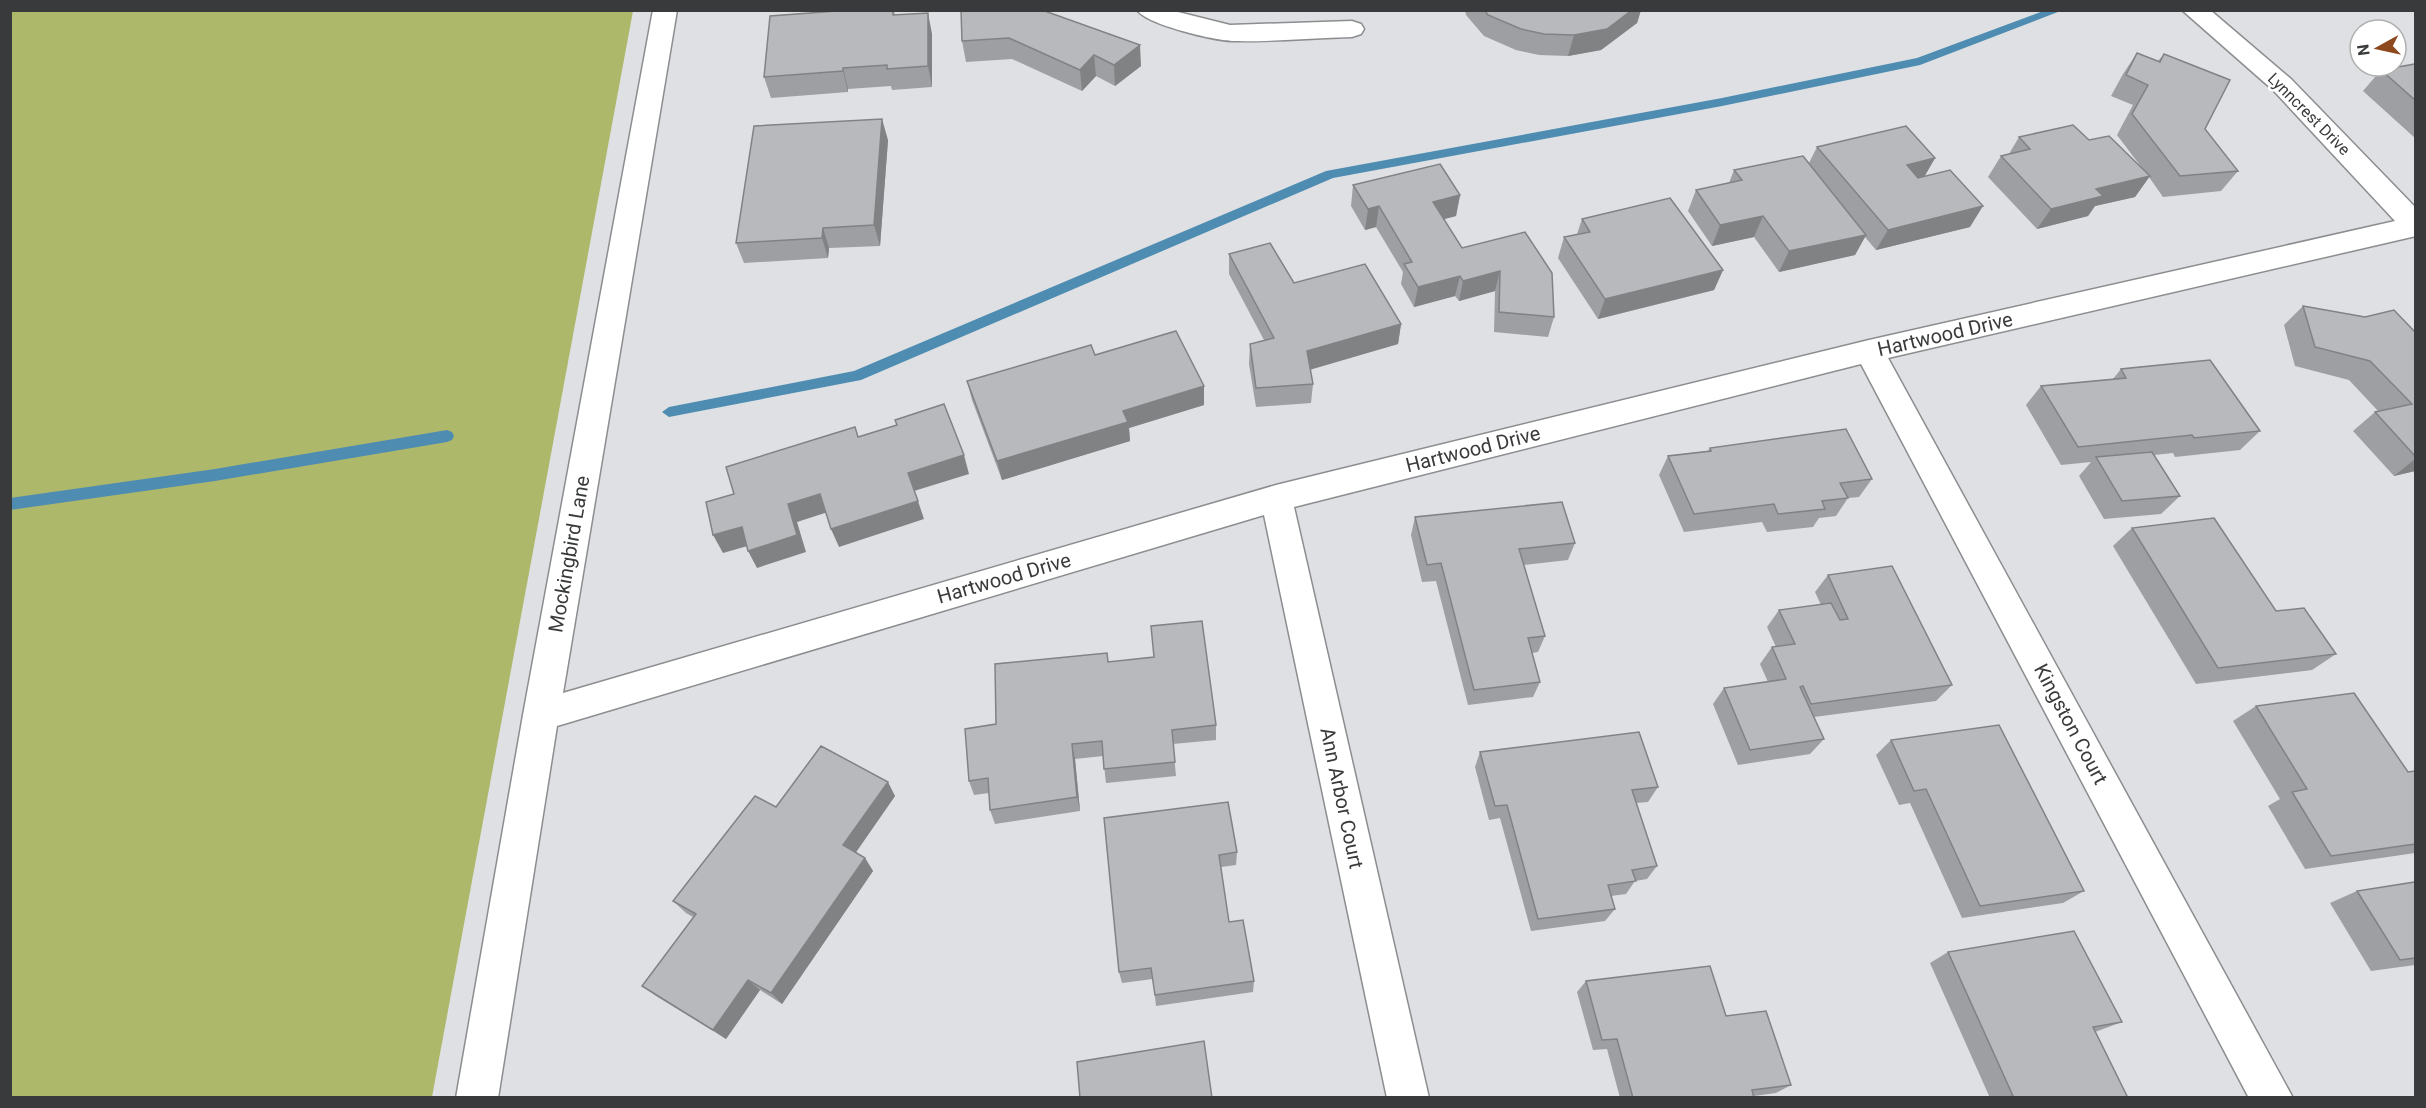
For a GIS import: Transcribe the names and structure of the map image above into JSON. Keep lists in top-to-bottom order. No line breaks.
{"streets":{"street":["Lynncrest Drive","Hartwood Drive","Mockingbird Lane","Kingston Court","Ann Arbor Court"]},"crossings":[["Lynncrest Drive","Hartwood Drive"],["Hartwood Drive","Mockingbird Lane"],["Hartwood Drive","Kingston Court"],["Hartwood Drive","Ann Arbor Court"]],"north":"left"}
